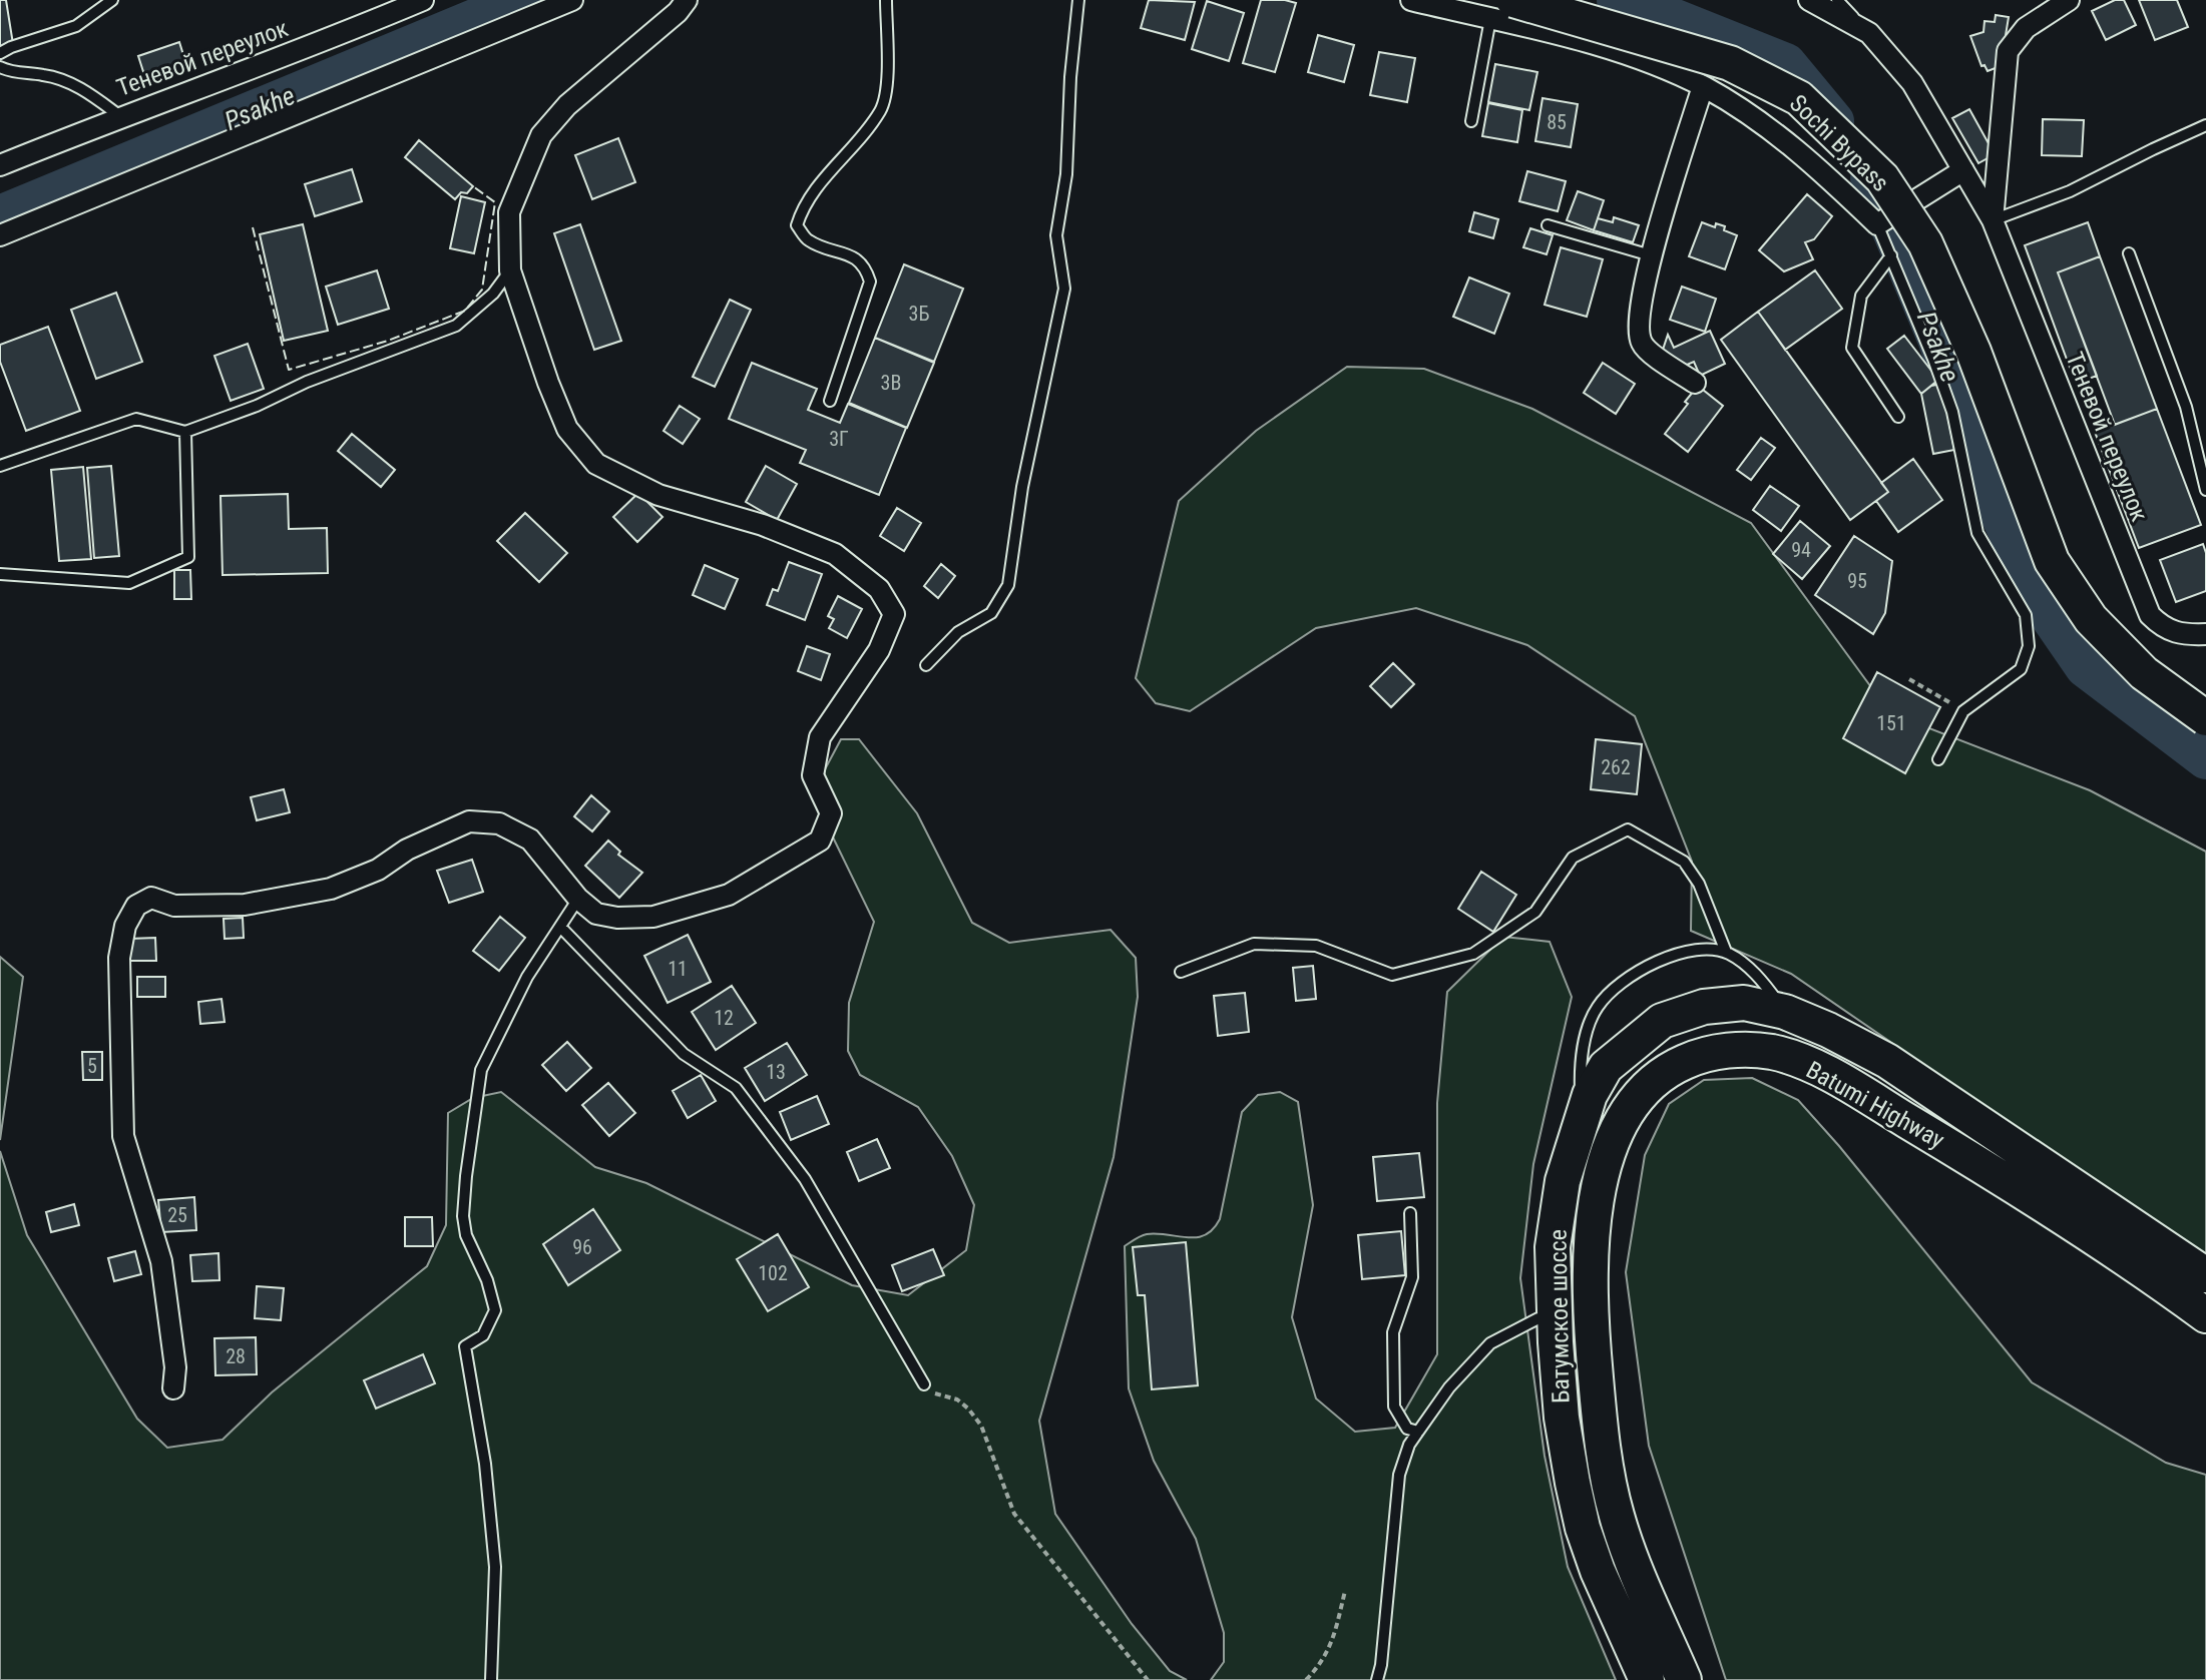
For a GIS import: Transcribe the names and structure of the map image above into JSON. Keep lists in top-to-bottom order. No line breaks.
{"streets":{"highway":["Sochi Bypass","Batumi Highway","Батумское шоссе"],"street":["Теневой переулок"]},"water":["Psakhe"],"house_numbers":["85","3Б","3В","3Г","94","95","151","262","11","12","5","13","25","96","102","28"]}
